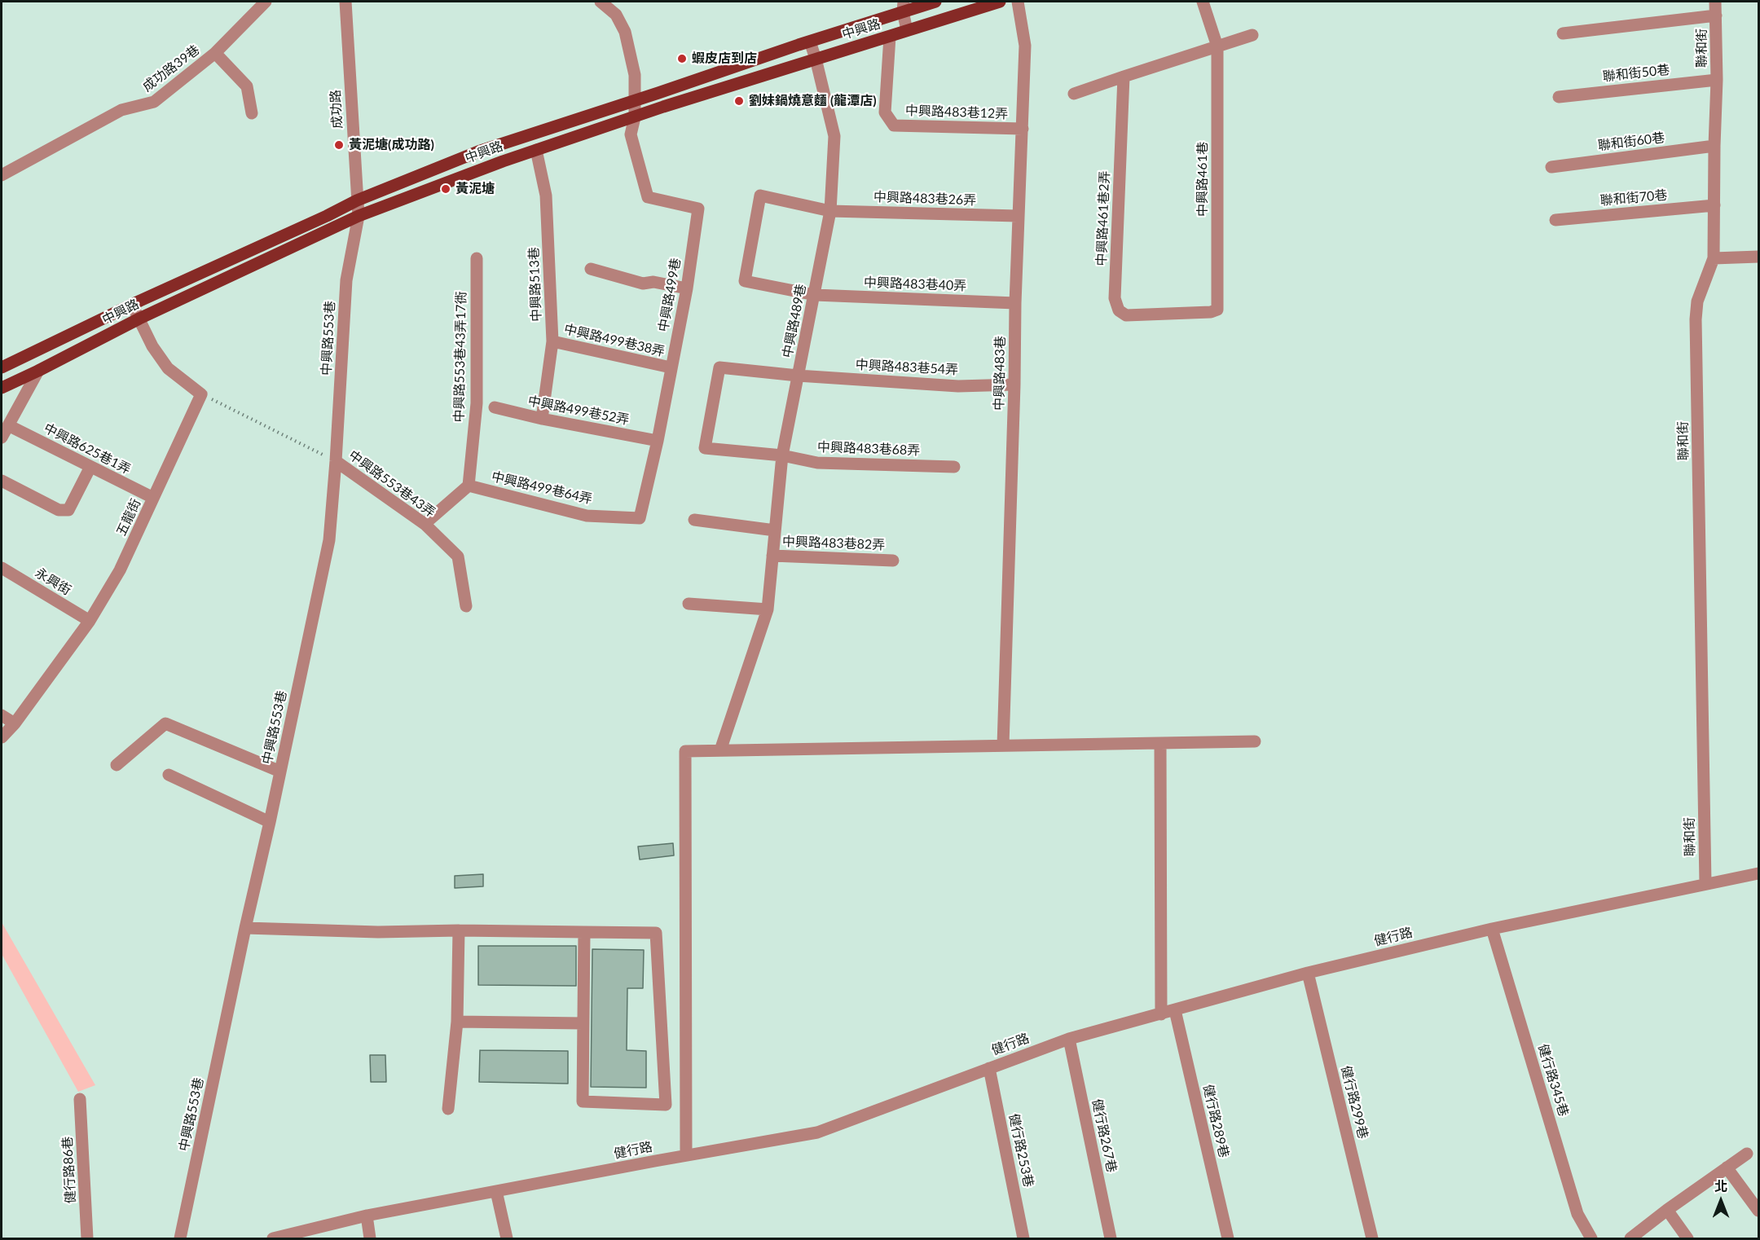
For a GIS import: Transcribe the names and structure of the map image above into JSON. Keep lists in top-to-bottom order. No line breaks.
{"streets":{"main road":["中興路"],"street":["聯和街","成功路39巷","聯和街50巷","成功路","中興路483巷12弄","聯和街60巷","中興路461巷","聯和街70巷","中興路483巷26弄","中興路461巷2弄","中興路513巷","中興路483巷40弄","中興路499巷","中興路489巷","中興路553巷","中興路499巷38弄","中興路553巷43弄17衖","中興路483巷54弄","中興路483巷","中興路499巷52弄","中興路625巷1弄","中興路483巷68弄","中興路553巷43弄","中興路499巷64弄","五龍街","中興路483巷82弄","永興街","健行路","健行路345巷","健行路299巷","健行路289巷","健行路267巷","健行路253巷","健行路86巷"]},"crossings":[["中興路","成功路"],["中興路","中興路483巷12弄"],["中興路","中興路513巷"],["中興路","中興路499巷"],["中興路","中興路489巷"],["中興路","中興路553巷"],["聯和街","聯和街50巷"],["聯和街","聯和街60巷"],["聯和街","聯和街70巷"],["聯和街","健行路"],["成功路","中興路553巷"],["中興路483巷12弄","中興路483巷"],["中興路461巷","中興路461巷2弄"],["中興路483巷26弄","中興路483巷40弄"],["中興路483巷26弄","中興路489巷"],["中興路483巷26弄","中興路483巷"],["中興路513巷","中興路499巷38弄"],["中興路513巷","中興路499巷52弄"],["中興路483巷40弄","中興路489巷"],["中興路483巷40弄","中興路483巷"],["中興路499巷","中興路499巷38弄"],["中興路499巷","中興路499巷52弄"],["中興路499巷","中興路499巷64弄"],["中興路489巷","中興路483巷54弄"],["中興路489巷","中興路483巷68弄"],["中興路489巷","中興路483巷82弄"],["中興路553巷","中興路553巷43弄"],["中興路553巷43弄17衖","中興路499巷64弄"],["中興路483巷54弄","中興路483巷"],["中興路483巷54弄","中興路483巷68弄"],["中興路625巷1弄","五龍街"],["五龍街","永興街"],["健行路","健行路345巷"],["健行路","健行路299巷"],["健行路","健行路289巷"],["健行路","健行路267巷"],["健行路","健行路253巷"]],"places":["蝦皮店到店","劉妹鍋燒意麵 (龍潭店)","黃泥塘(成功路)","黃泥塘"],"north":"top"}
